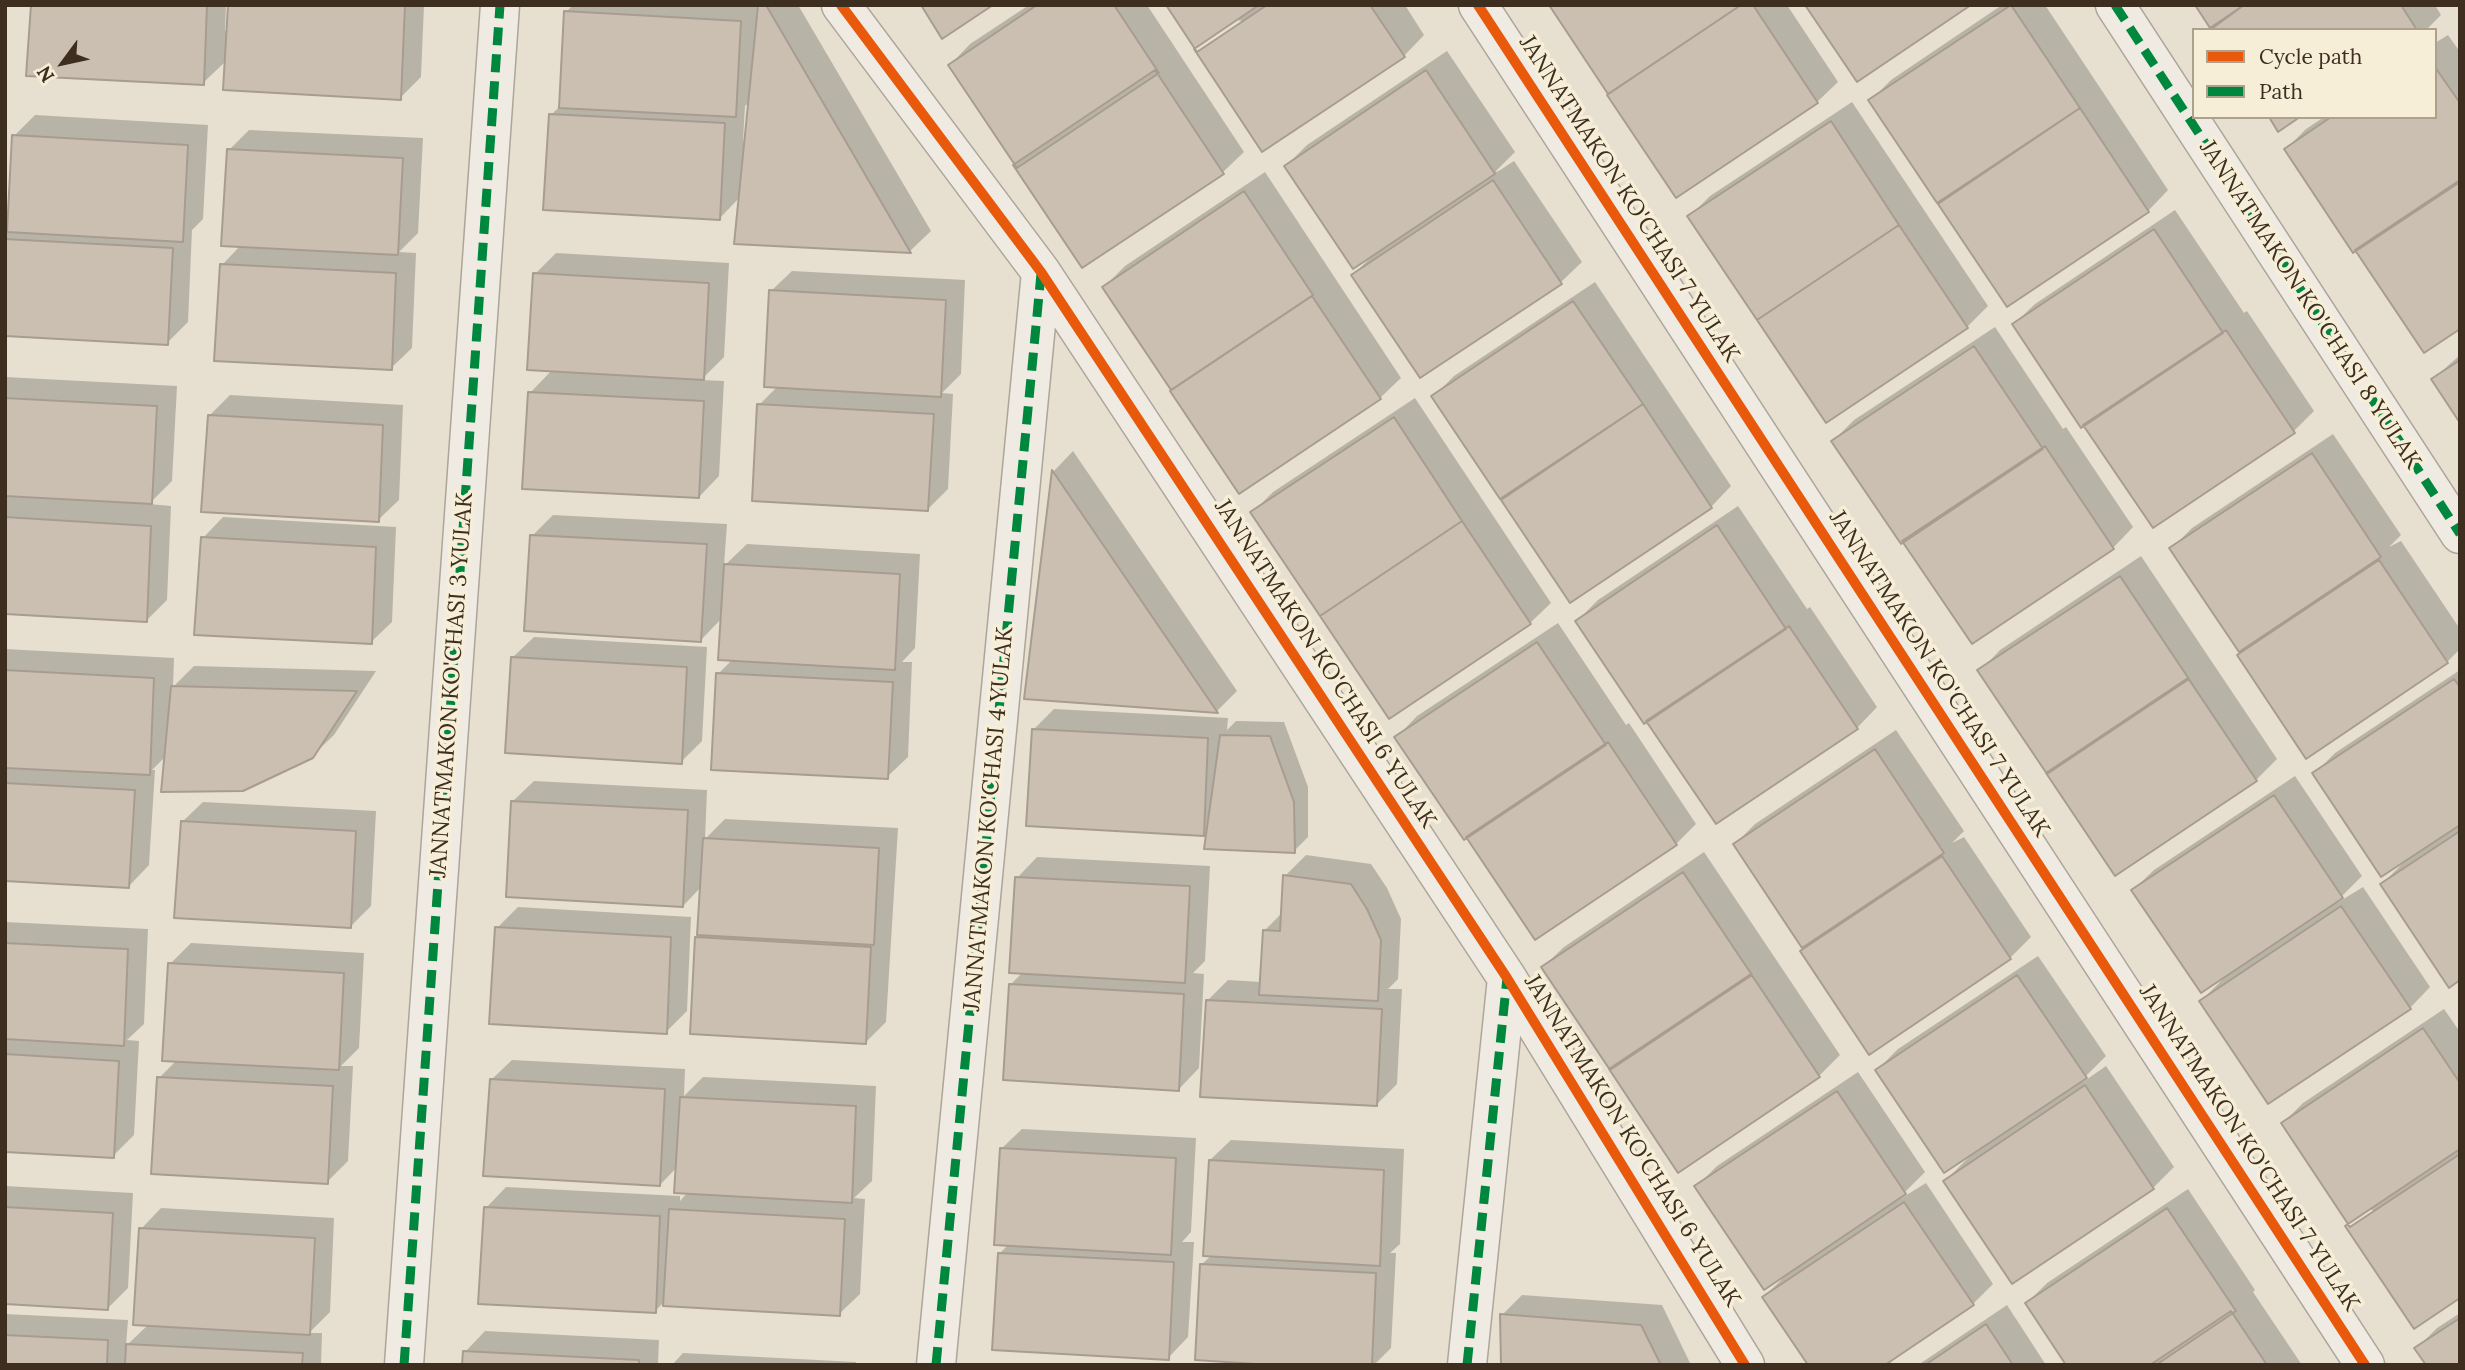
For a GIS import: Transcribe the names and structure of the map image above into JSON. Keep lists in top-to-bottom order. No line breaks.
{"streets":{"street":["JANNATMAKON KO'CHASI 7 YULAK","JANNATMAKON KO'CHASI 8 YULAK","JANNATMAKON KO'CHASI 6 YULAK","JANNATMAKON KO'CHASI 3 YULAK","JANNATMAKON KO'CHASI 4 YULAK"]},"crossings":[["JANNATMAKON KO'CHASI 6 YULAK","JANNATMAKON KO'CHASI 4 YULAK"]],"legend":["Cycle path","Path"],"north":"bottom left"}
